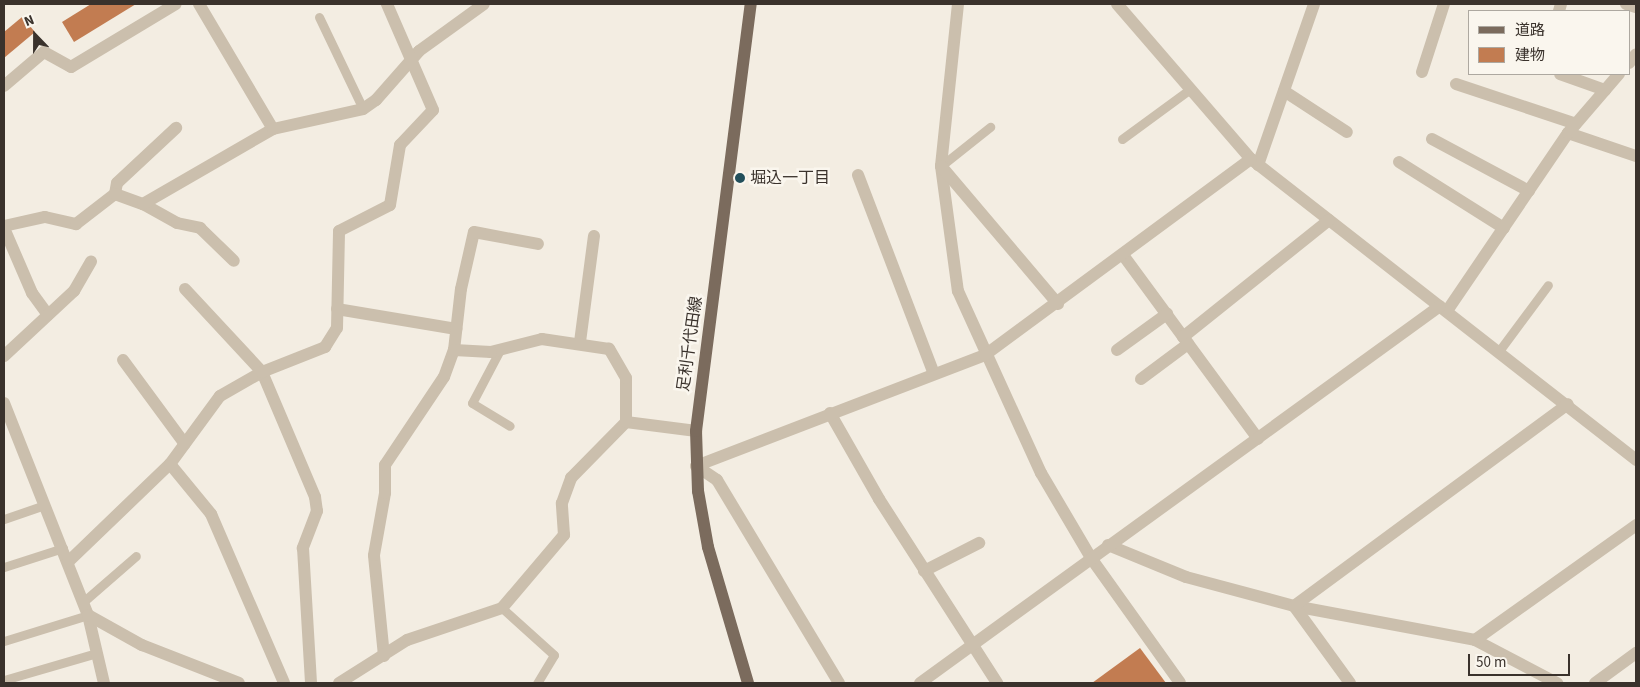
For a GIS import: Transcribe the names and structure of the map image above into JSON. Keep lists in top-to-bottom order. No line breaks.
{"streets":{"main road":["足利千代田線"]},"places":["堀込一丁目"],"legend":["道路","建物"],"scale_bar":"50 m","north":"top"}
